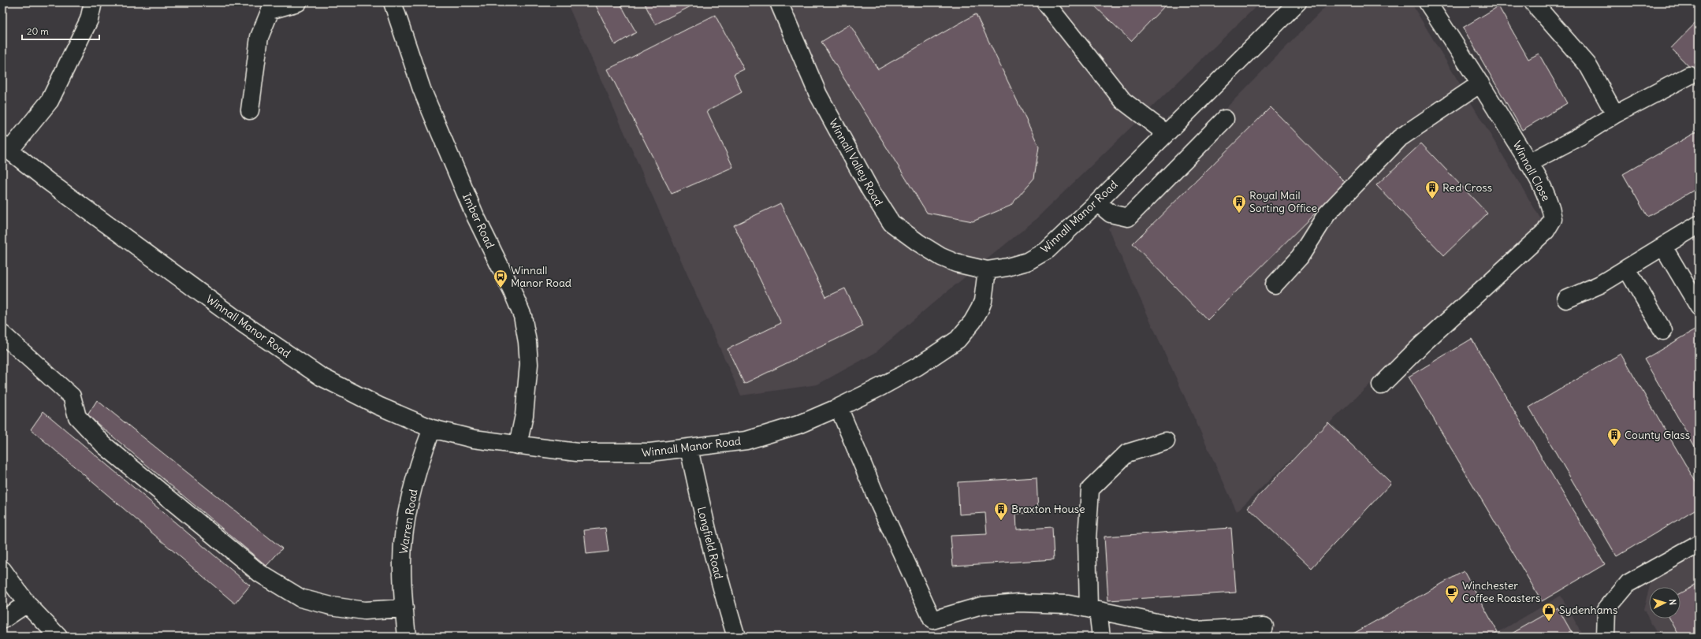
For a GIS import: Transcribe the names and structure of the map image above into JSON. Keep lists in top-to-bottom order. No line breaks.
{"streets":{"street":["Winnall Valley Road","Winnall Close","Winnall Manor Road","Imber Road","Warren Road","Longfield Road"]},"crossings":[["Winnall Valley Road","Winnall Manor Road"],["Winnall Manor Road","Imber Road"],["Winnall Manor Road","Warren Road"],["Winnall Manor Road","Longfield Road"]],"places":{"building":["Red Cross","Royal Mail Sorting Office","County Glass","Braxton House"],"bus stop":["Winnall Manor Road"],"cafe":["Winchester Coffee Roasters"],"shop":["Sydenhams"]},"scale_bar":"20 m","north":"right"}
